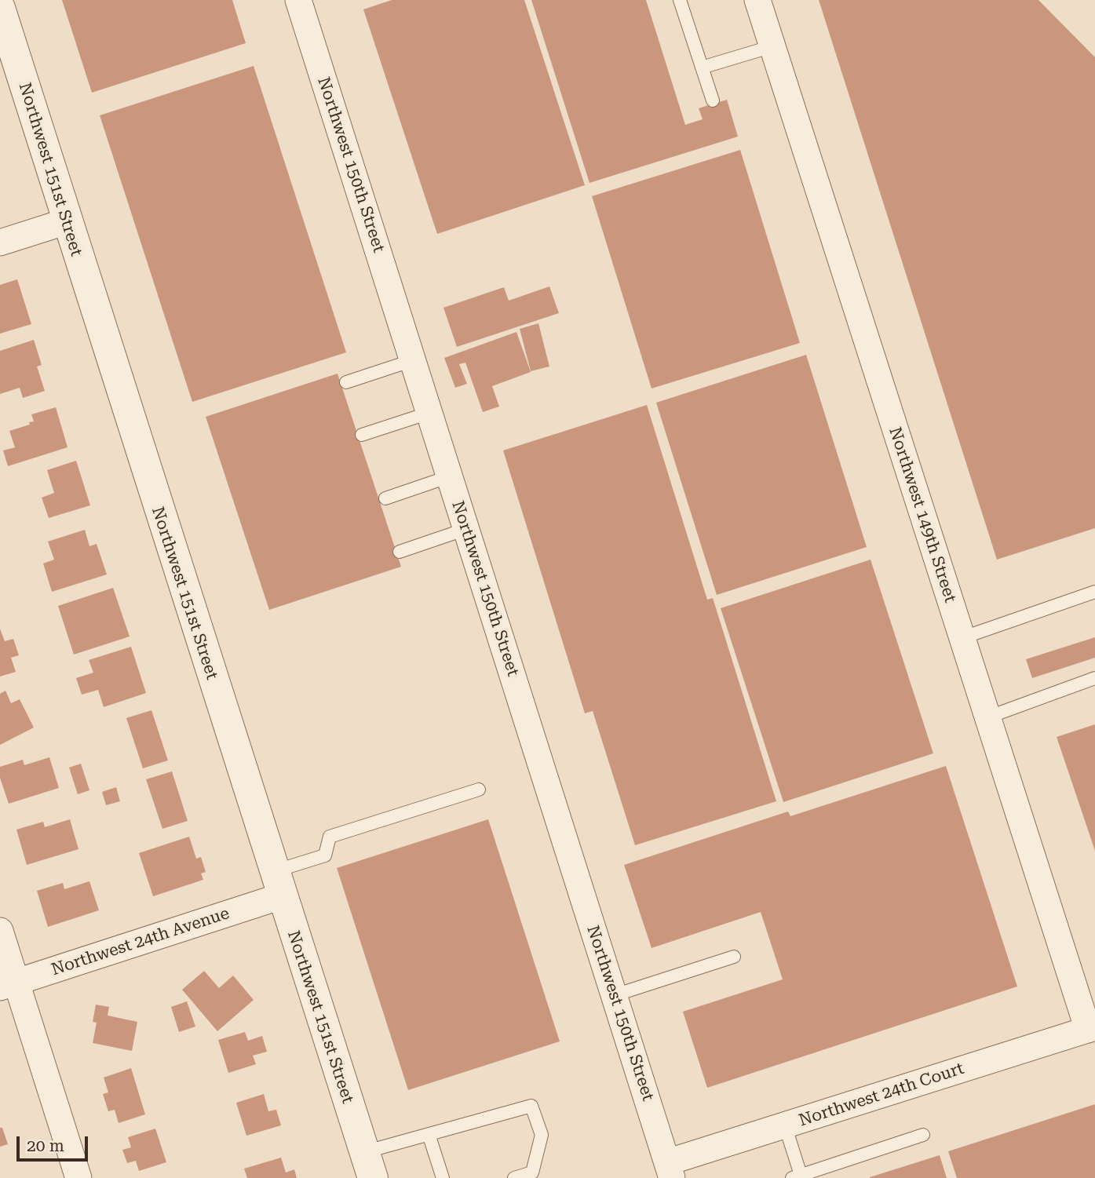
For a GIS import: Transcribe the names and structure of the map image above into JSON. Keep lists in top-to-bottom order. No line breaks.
{"streets":{"street":["Northwest 150th Street","Northwest 151st Street","Northwest 149th Street","Northwest 24th Avenue","Northwest 24th Court"]},"crossings":[["Northwest 150th Street","Northwest 24th Court"],["Northwest 151st Street","Northwest 24th Avenue"],["Northwest 149th Street","Northwest 24th Court"]],"scale_bar":"20 m"}
